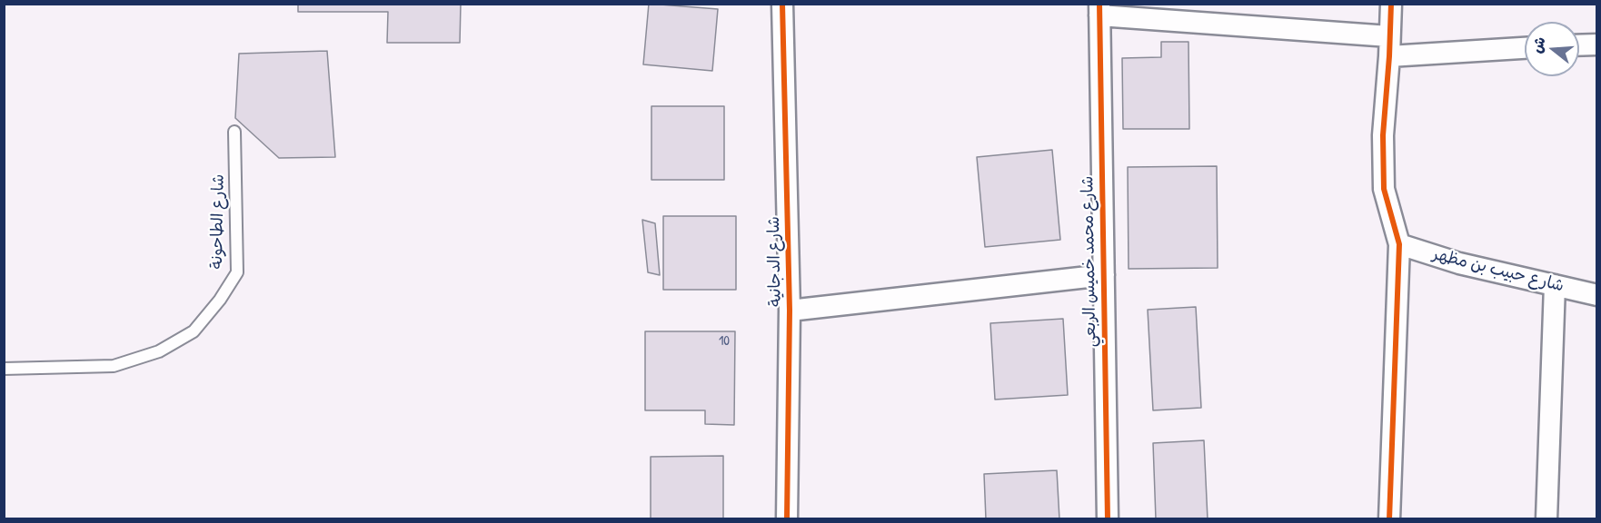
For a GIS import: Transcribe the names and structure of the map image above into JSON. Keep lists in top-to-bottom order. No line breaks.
{"streets":{"street":["شارع الدجانية","شارع محمد خميس الربعي","شارع حبيب بن مظهر"],"lane":["شارع الطاحونة"]},"crossings":[["شارع الدجانية","شارع محمد خميس الربعي"]],"house_numbers":["10"],"north":"left"}
